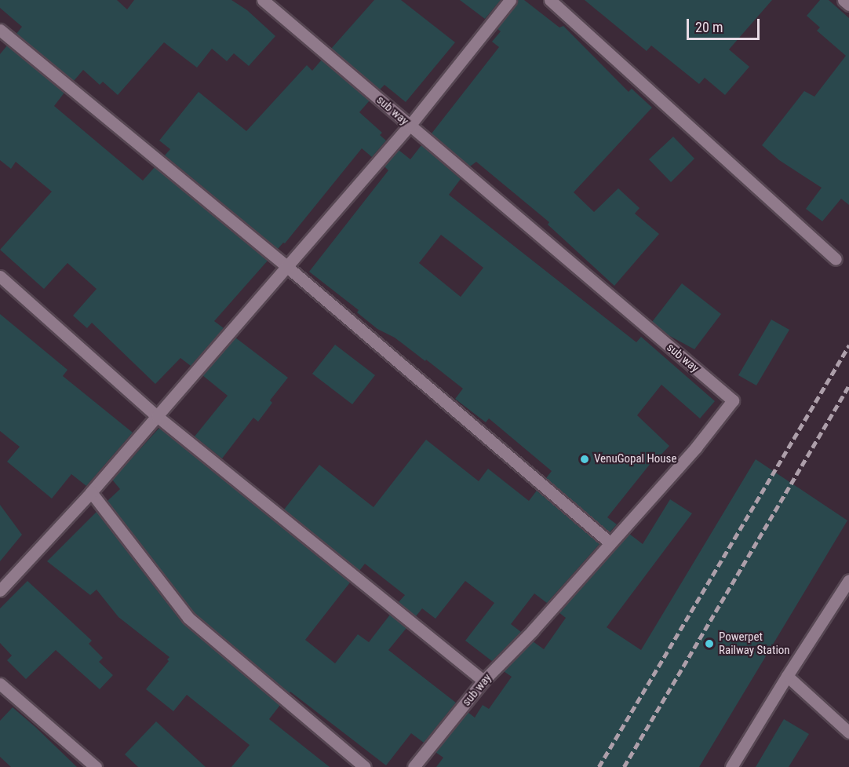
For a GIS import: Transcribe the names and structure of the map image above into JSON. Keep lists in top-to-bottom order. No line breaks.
{"streets":{"street":["sub way"]},"places":["VenuGopal House","Powerpet Railway Station"],"scale_bar":"20 m"}
